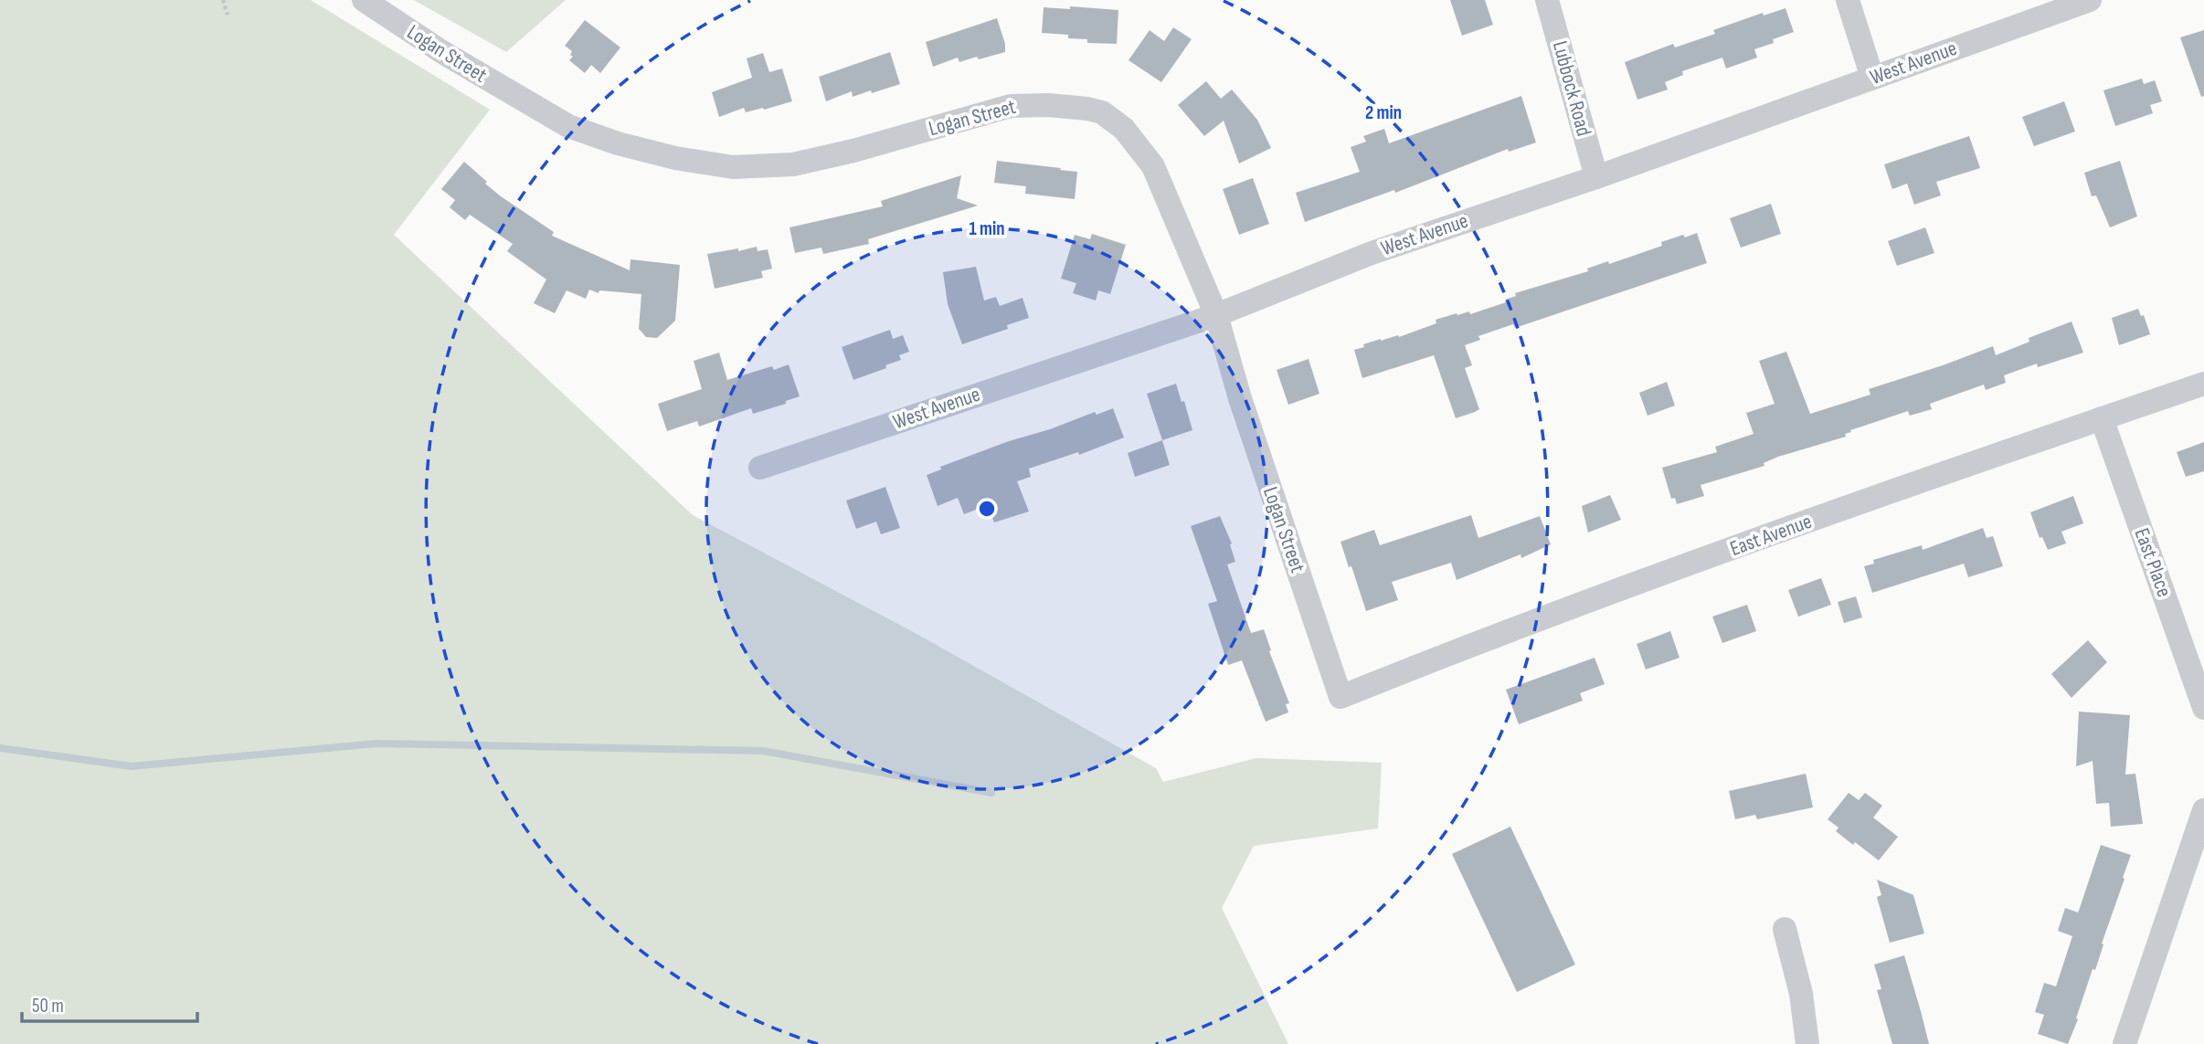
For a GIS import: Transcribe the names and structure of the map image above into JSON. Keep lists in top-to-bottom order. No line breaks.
{"streets":{"street":["Logan Street","West Avenue","Lubbock Road","East Avenue","East Place"]},"crossings":[["Logan Street","West Avenue"],["Logan Street","East Avenue"],["West Avenue","Lubbock Road"],["East Avenue","East Place"]],"scale_bar":"50 m","rings":["2 min","1 min"]}
